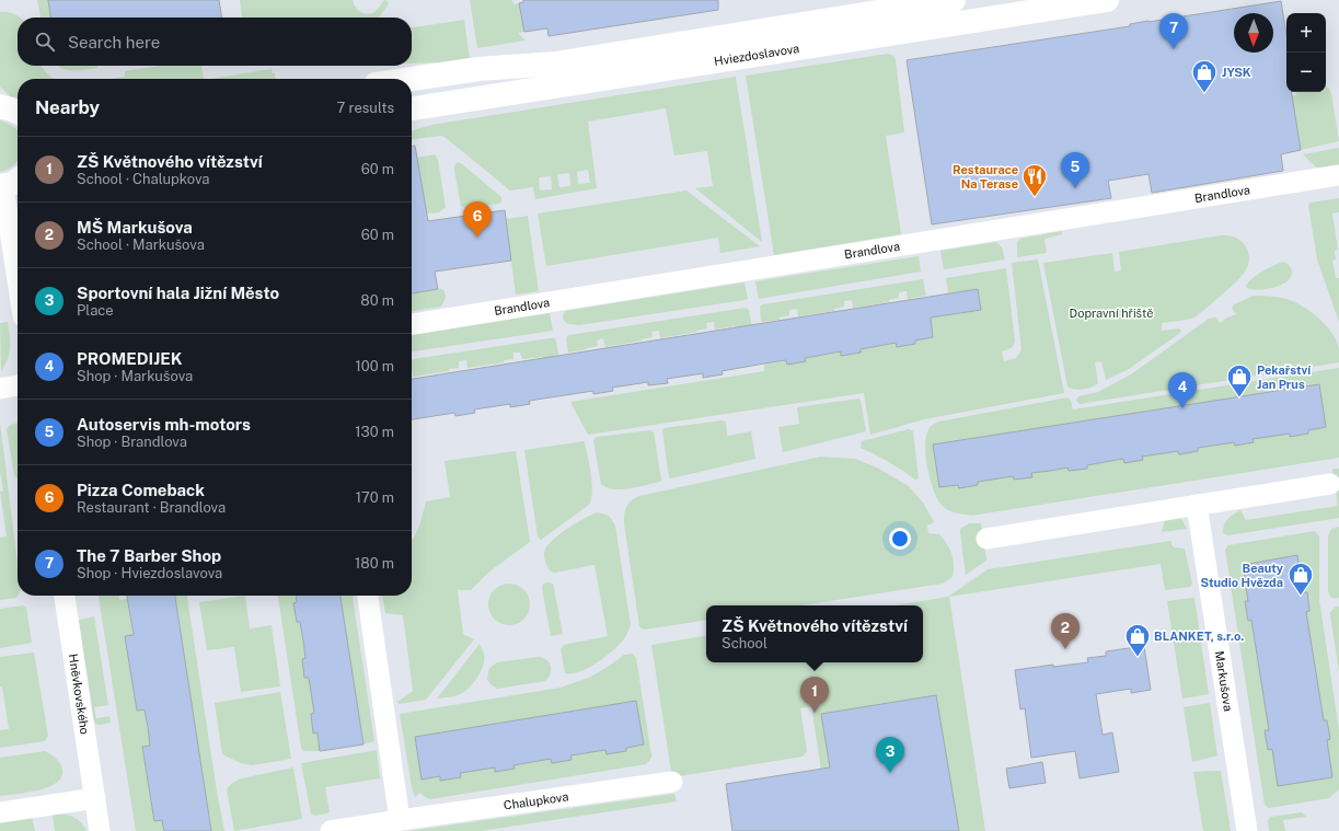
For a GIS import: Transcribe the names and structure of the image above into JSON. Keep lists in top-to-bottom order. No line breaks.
{"streets":{"street":["Hviezdoslavova","Brandlova","Markušova","Hněvkovského","Chalupkova"]},"parks":["Dopravní hřiště"],"places":{"shop":["JYSK","Pekařství Jan Prus","Beauty Studio Hvězda","BLANKET, s.r.o."],"restaurant":["Restaurace Na Terase"]},"north":"bottom","page":{"map_buttons":["+","−"],"pins":["7","5","6","4","2","1","3"],"search":"Search here","heading":["Nearby","7 results"],"list":[{"mark":"1","name":"ZŠ Květnového vítězství","note":"School · Chalupkova","value":"60 m"},{"mark":"2","name":"MŠ Markušova","note":"School · Markušova","value":"60 m"},{"mark":"3","name":"Sportovní hala Jižní Město","note":"Place","value":"80 m"},{"mark":"4","name":"PROMEDIJEK","note":"Shop · Markušova","value":"100 m"},{"mark":"5","name":"Autoservis mh-motors","note":"Shop · Brandlova","value":"130 m"},{"mark":"6","name":"Pizza Comeback","note":"Restaurant · Brandlova","value":"170 m"},{"mark":"7","name":"The 7 Barber Shop","note":"Shop · Hviezdoslavova","value":"180 m"}],"popup":["ZŠ Květnového vítězství","School"]}}
